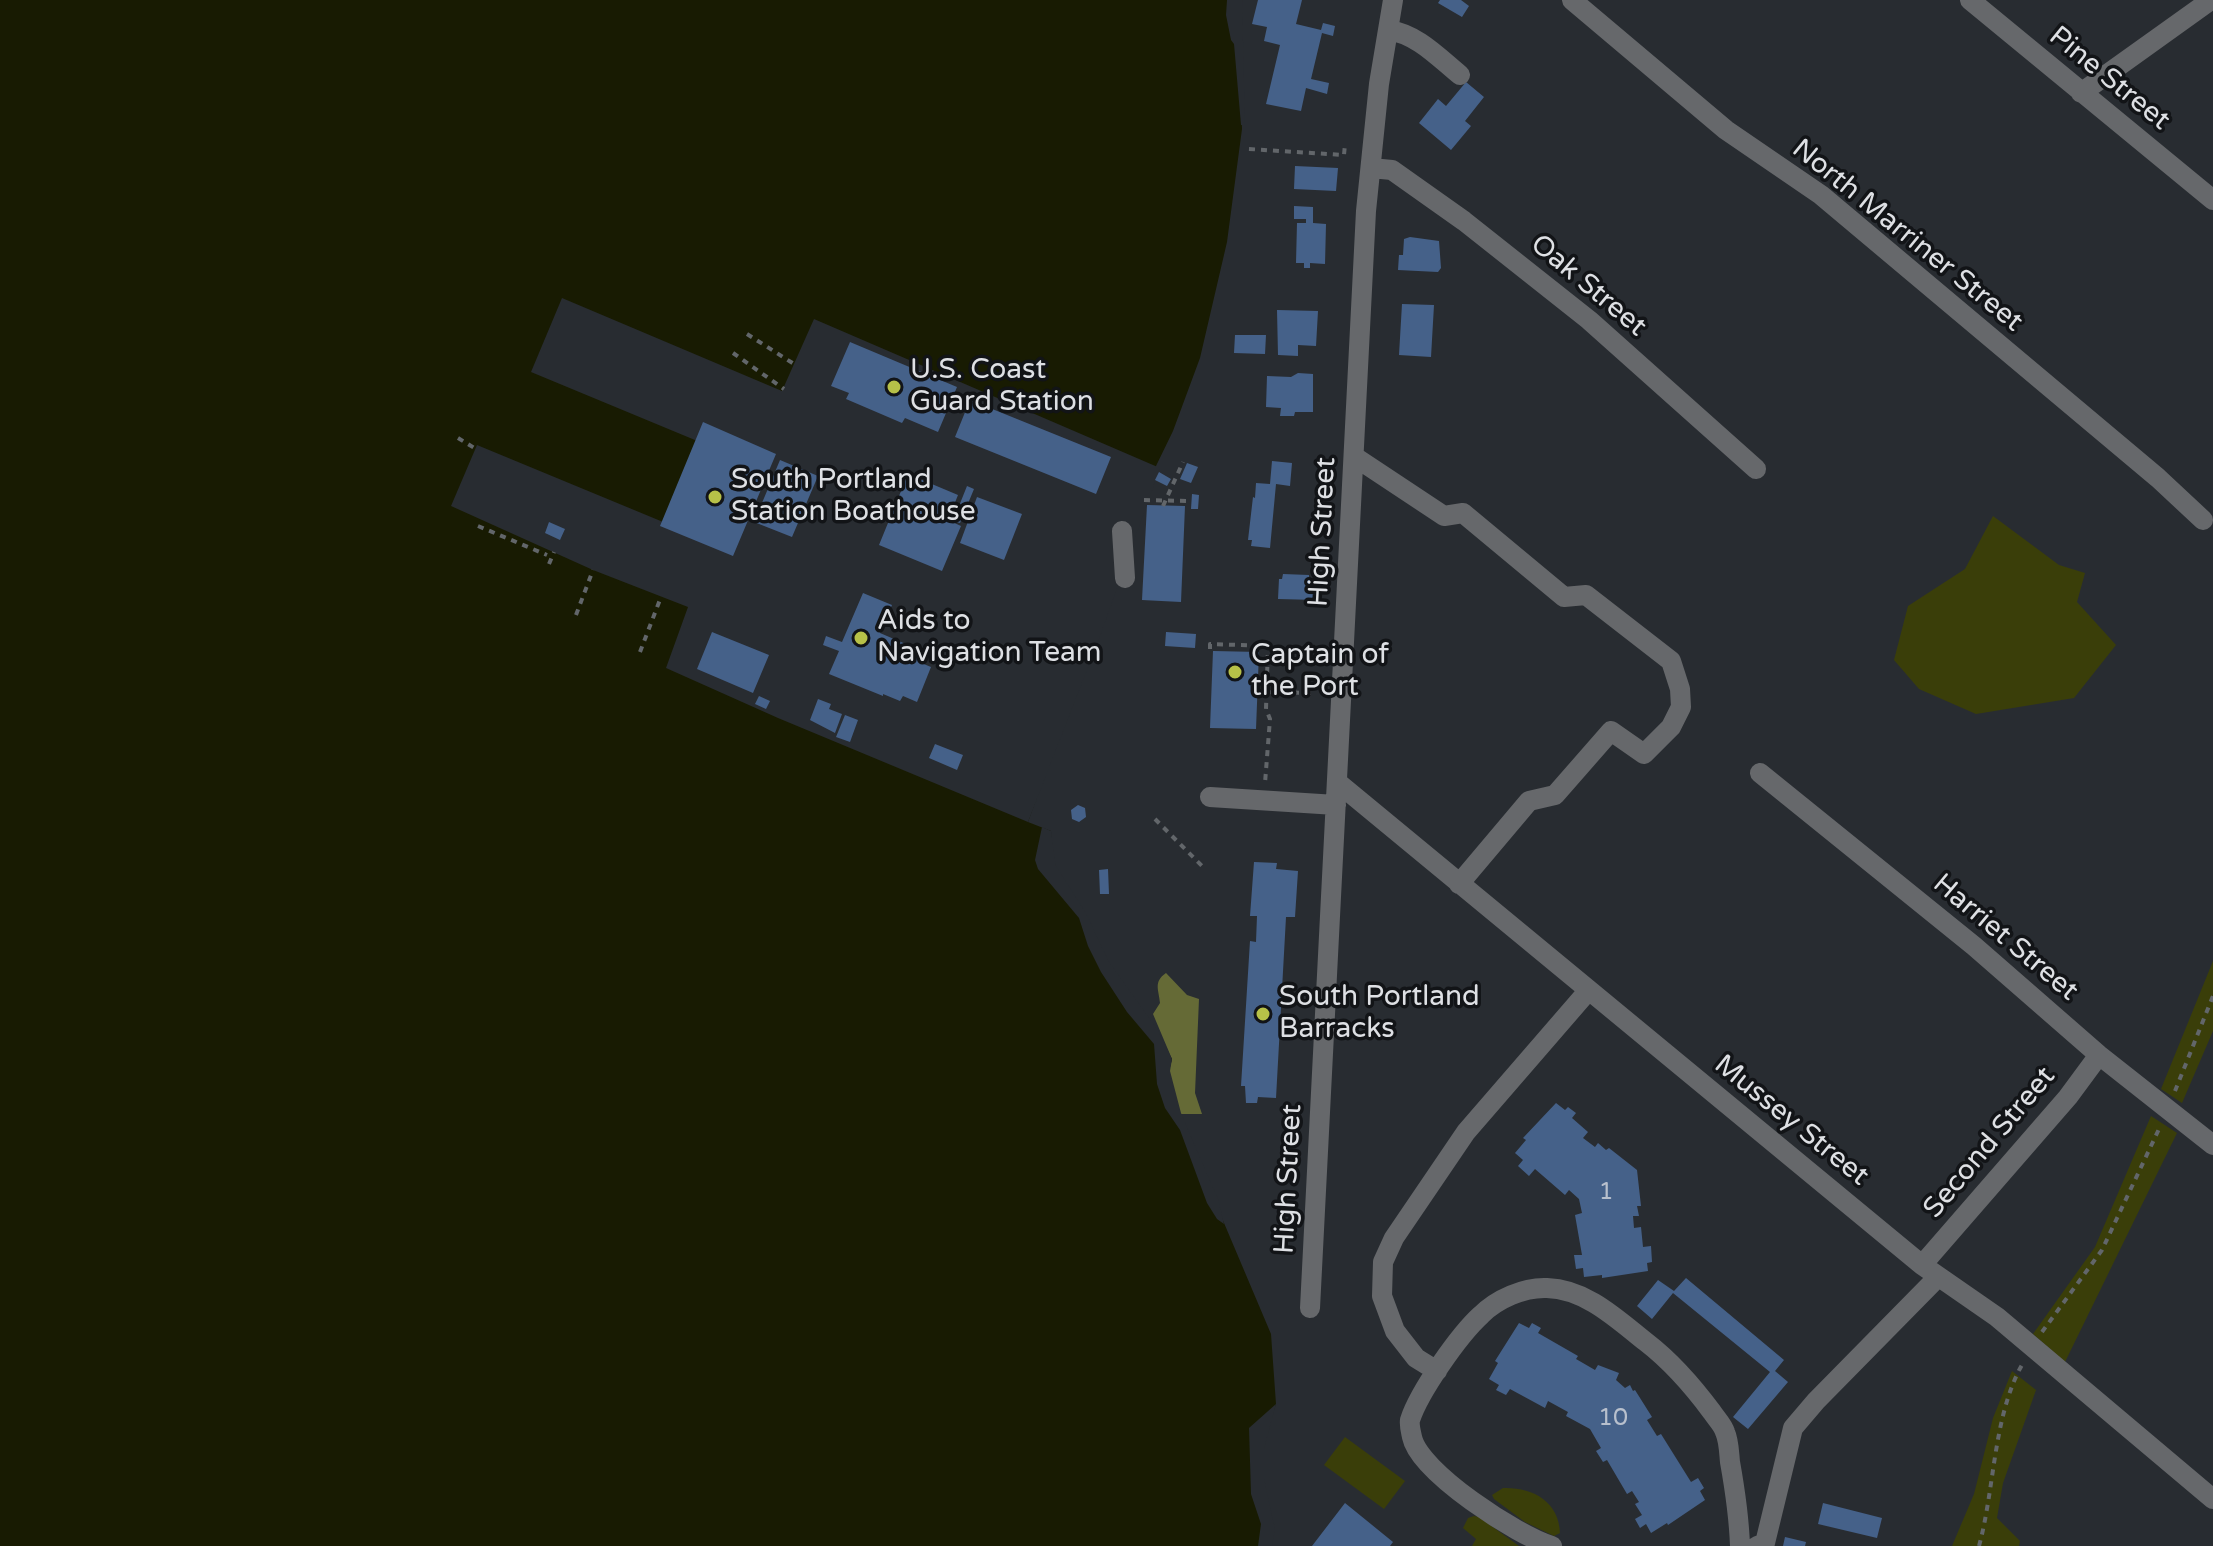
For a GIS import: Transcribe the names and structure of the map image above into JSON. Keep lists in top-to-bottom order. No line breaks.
{"streets":{"street":["Pine Street","North Marriner Street","Oak Street","High Street","Harriet Street","Mussey Street","Second Street"]},"crossings":[["Oak Street","High Street"],["High Street","Mussey Street"],["Harriet Street","Second Street"],["Mussey Street","Second Street"]],"places":["U.S. Coast Guard Station","South Portland Station Boathouse","Aids to Navigation Team","Captain of the Port","South Portland Barracks"],"house_numbers":["1","10"]}
